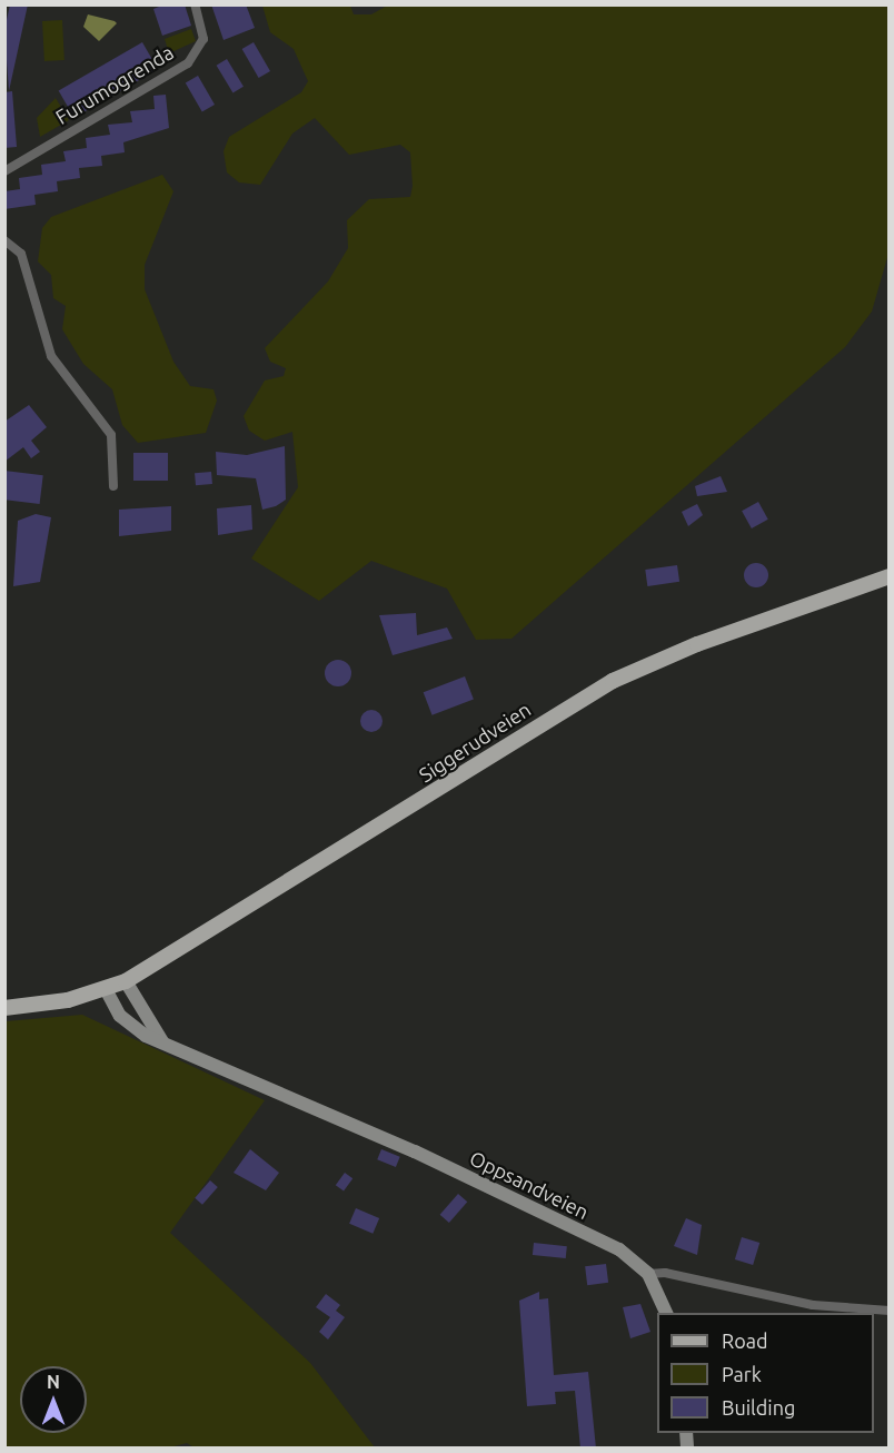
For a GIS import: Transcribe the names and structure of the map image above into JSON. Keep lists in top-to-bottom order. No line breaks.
{"streets":{"main road":["Siggerudveien","Oppsandveien"],"street":["Furumogrenda"]},"crossings":[["Siggerudveien","Oppsandveien"]],"legend":["Road","Park","Building"],"north":"top"}
